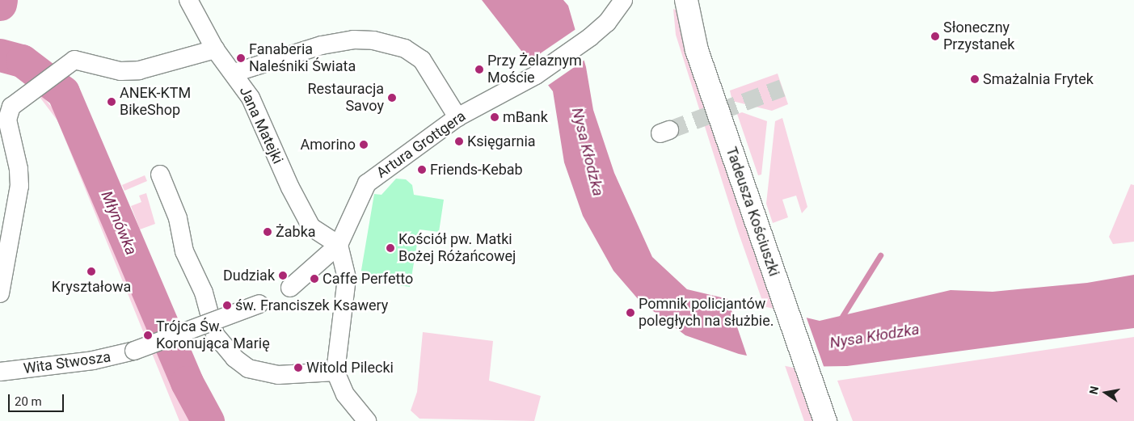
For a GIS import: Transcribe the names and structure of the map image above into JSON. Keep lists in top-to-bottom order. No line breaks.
{"streets":{"street":["Jana Matejki","Artura Grottgera","Tadeusza Kościuszki","Wita Stwosza"]},"crossings":[["Jana Matejki","Artura Grottgera"]],"water":["Nysa Kłodzka","Młynówka"],"places":["Słoneczny Przystanek","Fanaberia Naleśniki Świata","Przy Żelaznym Moście","Smażalnia Frytek","Restauracja Savoy","ANEK-KTM BikeShop","mBank","Księgarnia","Amorino","Friends-Kebab","Żabka","Kościół pw. Matki Bożej Różańcowej","Kryształowa","Dudziak","Caffe Perfetto","św. Franciszek Ksawery","Pomnik policjantów poległych na służbie.","Trójca Św. Koronująca Marię","Witold Pilecki"],"scale_bar":"20 m","north":"left"}
